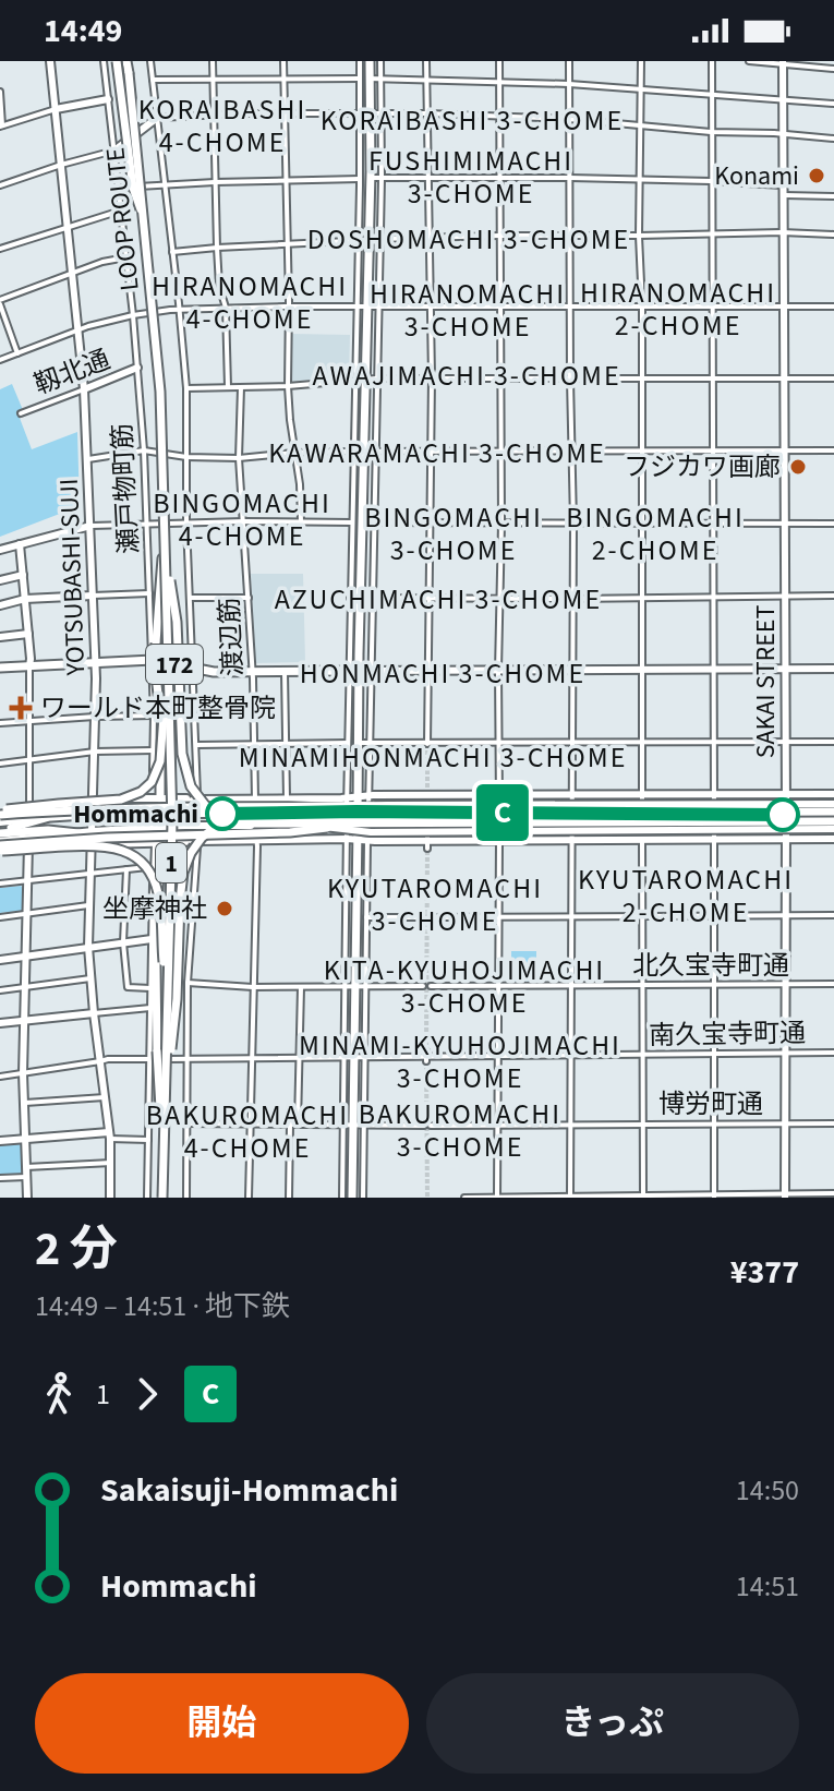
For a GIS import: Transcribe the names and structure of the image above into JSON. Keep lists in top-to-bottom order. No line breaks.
{"streets":{"highway":["LOOP ROUTE","172","1"],"main road":["靱北通","YOTSUBASHI-SUJI","SAKAI STREET"],"street":["瀬戸物町筋","渡辺筋","北久宝寺町通","南久宝寺町通","博労町通"]},"crossings":[["LOOP ROUTE","1"],["靱北通","瀬戸物町筋"],["靱北通","YOTSUBASHI-SUJI"],["瀬戸物町筋","172"],["YOTSUBASHI-SUJI","172"],["YOTSUBASHI-SUJI","南久宝寺町通"],["渡辺筋","172"],["渡辺筋","南久宝寺町通"],["渡辺筋","博労町通"],["SAKAI STREET","北久宝寺町通"],["SAKAI STREET","南久宝寺町通"],["SAKAI STREET","博労町通"]],"districts":["KORAIBASHI 4-CHOME","KORAIBASHI 3-CHOME","FUSHIMIMACHI 3-CHOME","DOSHOMACHI 3-CHOME","HIRANOMACHI 4-CHOME","HIRANOMACHI 2-CHOME","HIRANOMACHI 3-CHOME","AWAJIMACHI 3-CHOME","KAWARAMACHI 3-CHOME","BINGOMACHI 4-CHOME","BINGOMACHI 3-CHOME","BINGOMACHI 2-CHOME","AZUCHIMACHI 3-CHOME","HONMACHI 3-CHOME","MINAMIHONMACHI 3-CHOME","KYUTAROMACHI 2-CHOME","KYUTAROMACHI 3-CHOME","KITA-KYUHOJIMACHI 3-CHOME","MINAMI-KYUHOJIMACHI 3-CHOME","BAKUROMACHI 3-CHOME","BAKUROMACHI 4-CHOME"],"places":{"other":["Konami","フジカワ画廊","Hommachi","坐摩神社"],"health":["ワールド本町整骨院"]},"lines":["metro line C"],"page":{"status":"14:49","on_map":"C","heading":["2 分","14:49 – 14:51 · 地下鉄","¥377"],"legs":["1","C"],"list":[{"name":"Sakaisuji-Hommachi","value":"14:50"},{"name":"Hommachi","value":"14:51"}],"buttons":["開始","きっぷ"]}}
